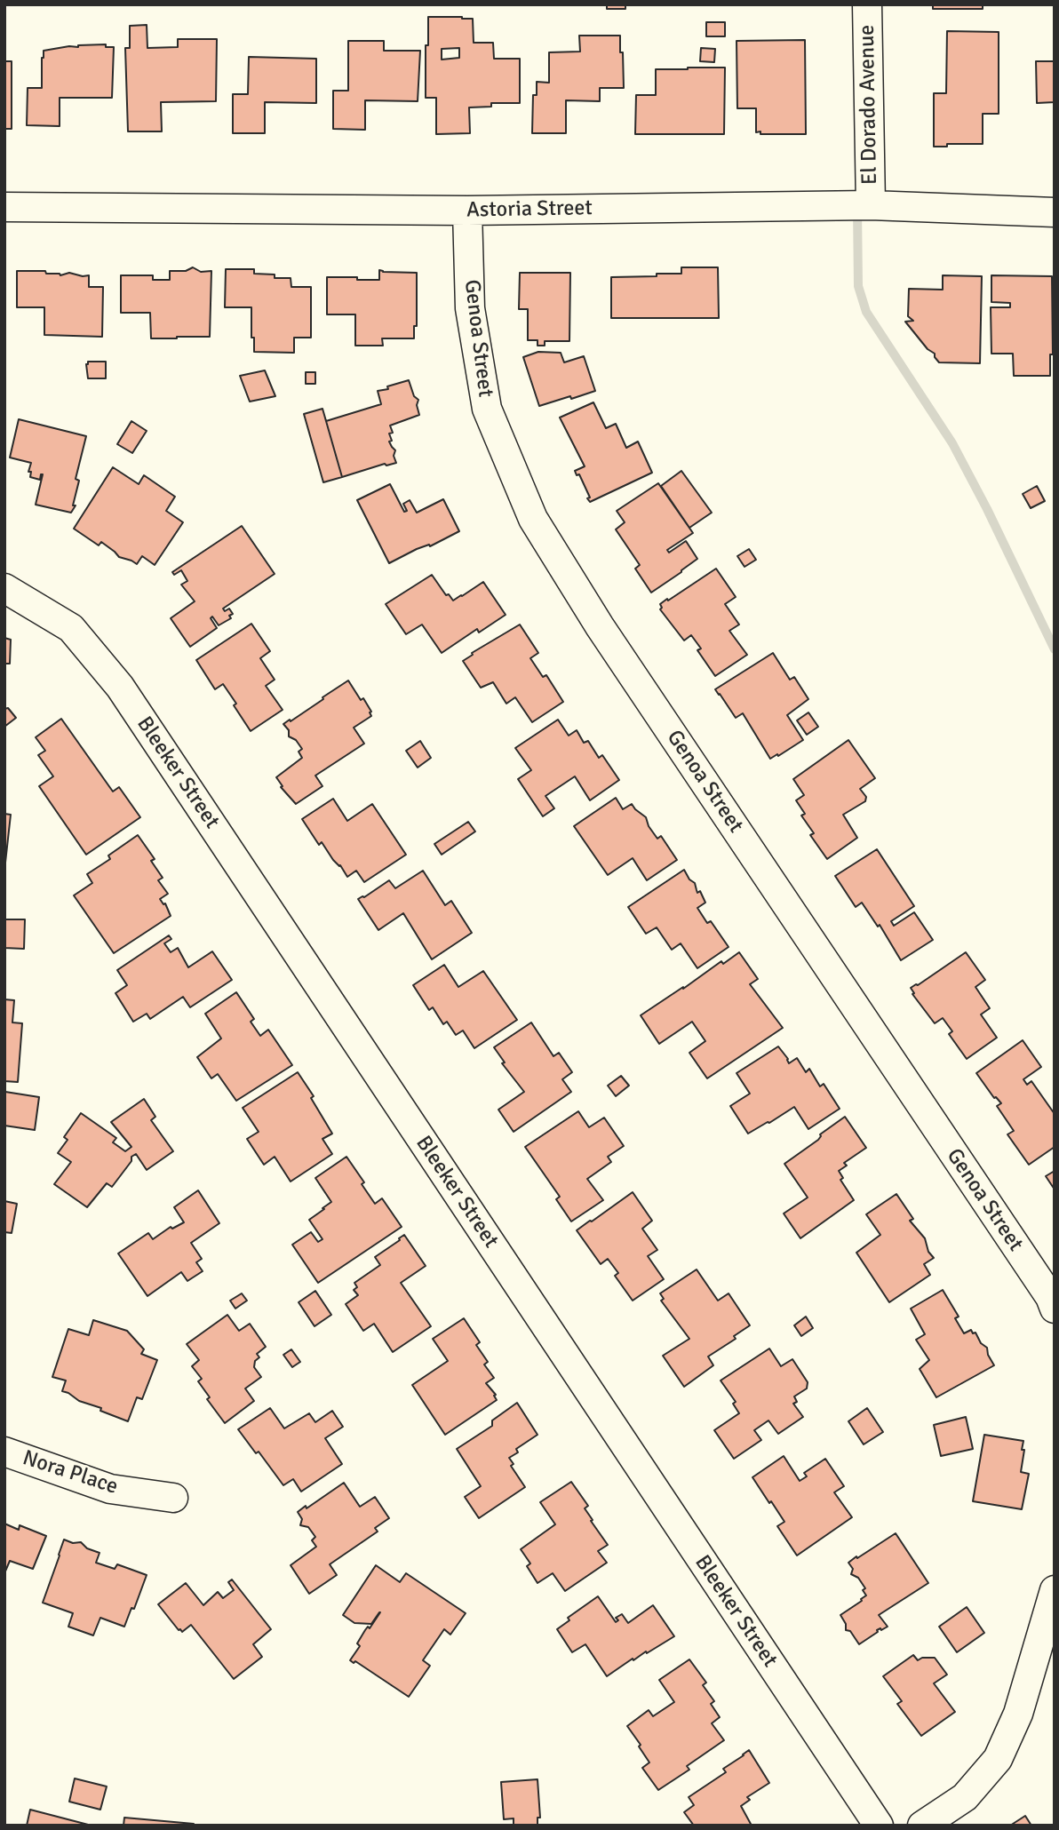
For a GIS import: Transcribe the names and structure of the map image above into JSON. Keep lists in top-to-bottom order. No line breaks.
{"streets":{"street":["El Dorado Avenue","Astoria Street","Genoa Street","Bleeker Street","Nora Place"]},"crossings":[["El Dorado Avenue","Astoria Street"],["Astoria Street","Genoa Street"]]}
